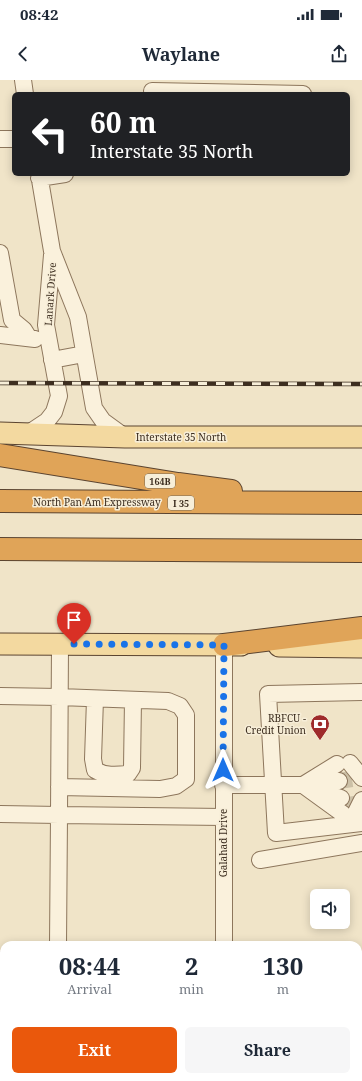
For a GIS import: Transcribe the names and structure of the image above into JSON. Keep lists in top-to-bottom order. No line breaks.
{"streets":{"highway":["164B","North Pan Am Expressway","I 35"],"main road":["Interstate 35 North"],"street":["Lanark Drive","Galahad Drive"]},"crossings":[["Lanark Drive","Interstate 35 North"],["164B","North Pan Am Expressway"]],"places":{"bank":["RBFCU - Credit Union"]},"page":{"status":"08:42","header":"Waylane","turn":["60 m","Interstate 35 North"],"eta":["08:44","Arrival","2","min","130","m"],"buttons":["Exit","Share"]}}
